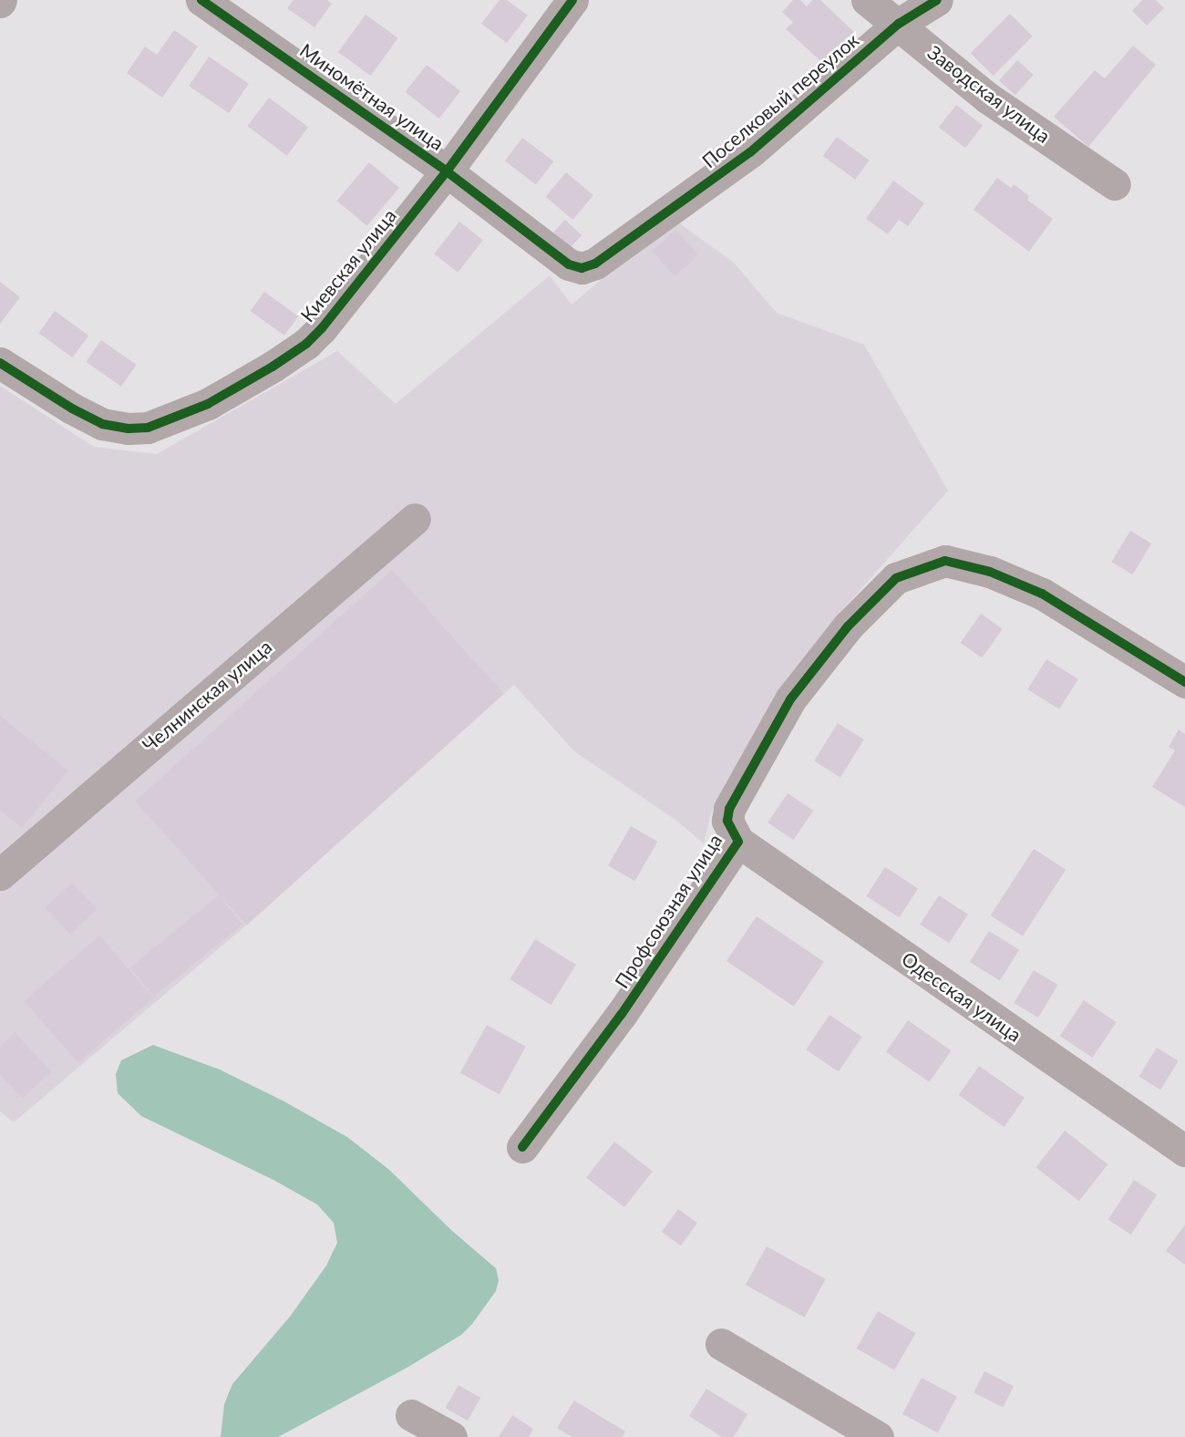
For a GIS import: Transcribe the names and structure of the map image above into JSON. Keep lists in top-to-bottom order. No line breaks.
{"streets":{"street":["Заводская улица","Миномётная улица","Поселковый переулок","Киевская улица","Челнинская улица","Профсоюзная улица","Одесская улица"]},"crossings":[["Заводская улица","Поселковый переулок"],["Миномётная улица","Поселковый переулок"],["Миномётная улица","Киевская улица"],["Профсоюзная улица","Одесская улица"]]}
